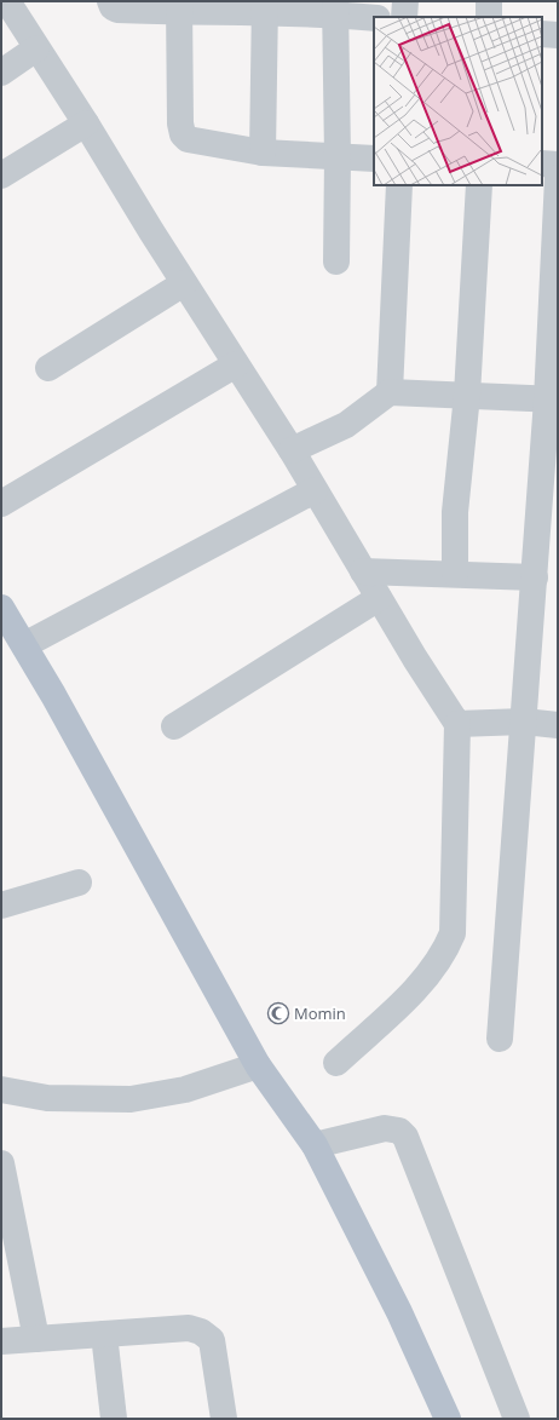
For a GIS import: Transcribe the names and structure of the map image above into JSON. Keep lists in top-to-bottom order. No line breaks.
{"places":{"mosque":["Momin"]}}
